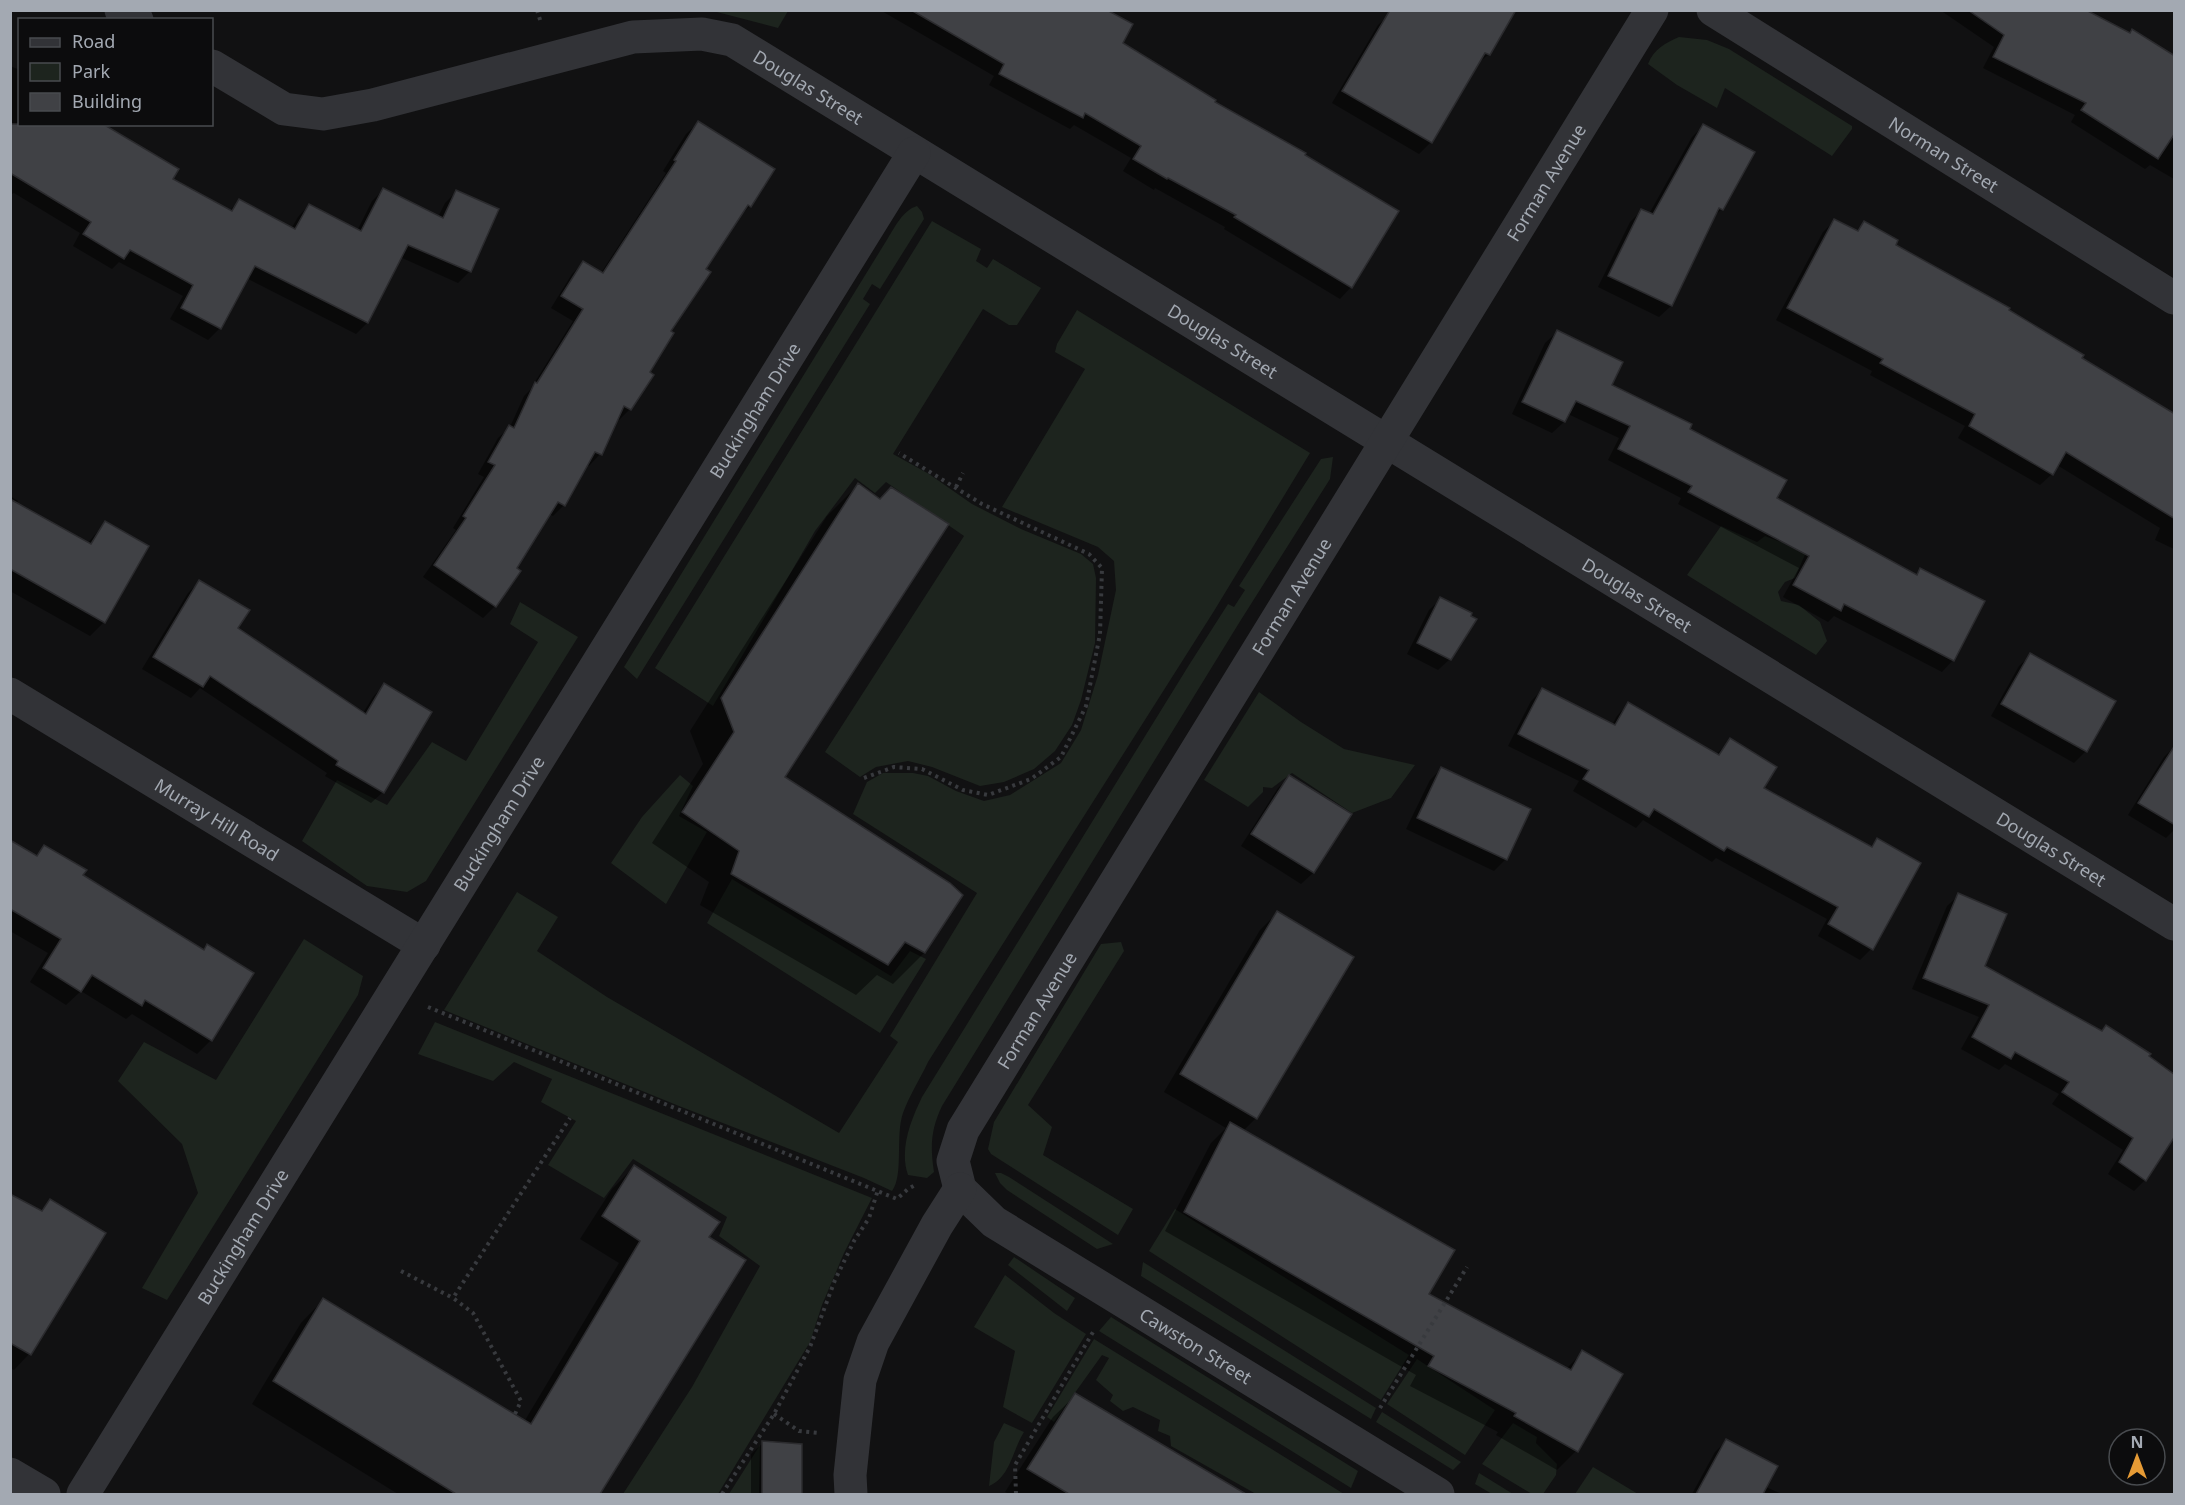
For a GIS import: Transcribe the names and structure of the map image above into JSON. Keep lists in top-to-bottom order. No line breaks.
{"streets":{"street":["Douglas Street","Norman Street","Forman Avenue","Buckingham Drive","Murray Hill Road","Cawston Street"]},"crossings":[["Douglas Street","Forman Avenue"],["Douglas Street","Buckingham Drive"],["Forman Avenue","Cawston Street"],["Buckingham Drive","Murray Hill Road"]],"legend":["Road","Park","Building"],"north":"top"}
